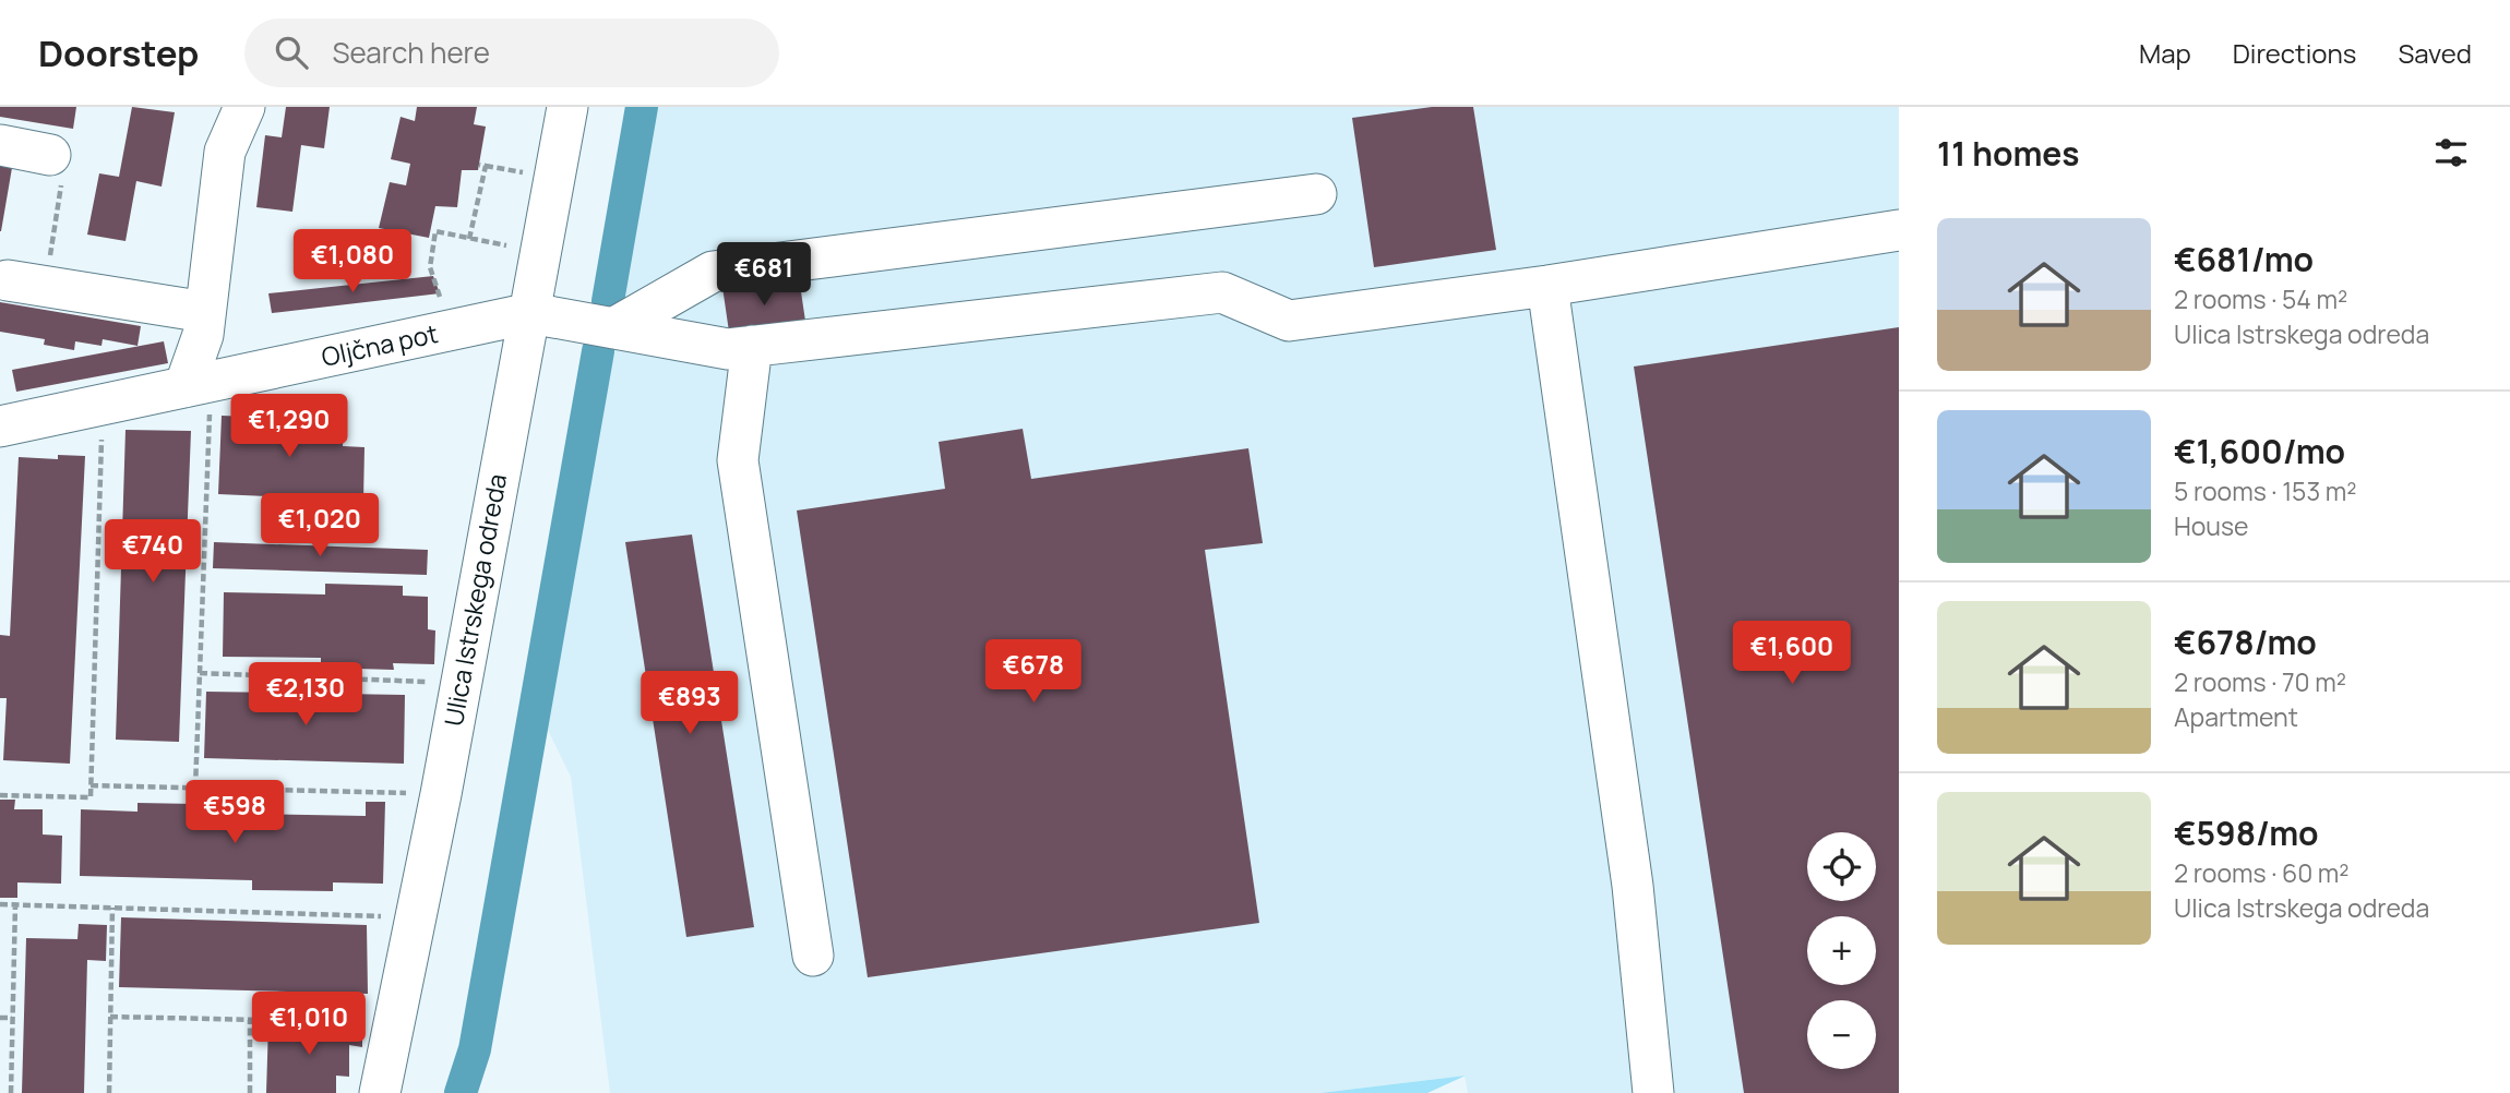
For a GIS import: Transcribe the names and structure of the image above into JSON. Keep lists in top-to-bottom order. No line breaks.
{"streets":{"street":["Oljčna pot","Ulica Istrskega odreda"]},"crossings":[["Oljčna pot","Ulica Istrskega odreda"]],"page":{"header":"Doorstep","search":"Search here","nav":["Map","Directions","Saved"],"heading":"11 homes","list":[{"name":"€681/mo","note":"2 rooms · 54 m² · Ulica Istrskega odreda"},{"name":"€1,600/mo","note":"5 rooms · 153 m² · House"},{"name":"€678/mo","note":"2 rooms · 70 m² · Apartment"},{"name":"€598/mo","note":"2 rooms · 60 m² · Ulica Istrskega odreda"}],"price":["€1,080","€681","€1,290","€1,020","€740","€1,600","€678","€2,130","€893","€598","€1,010"],"map_buttons":["+","−"]}}
